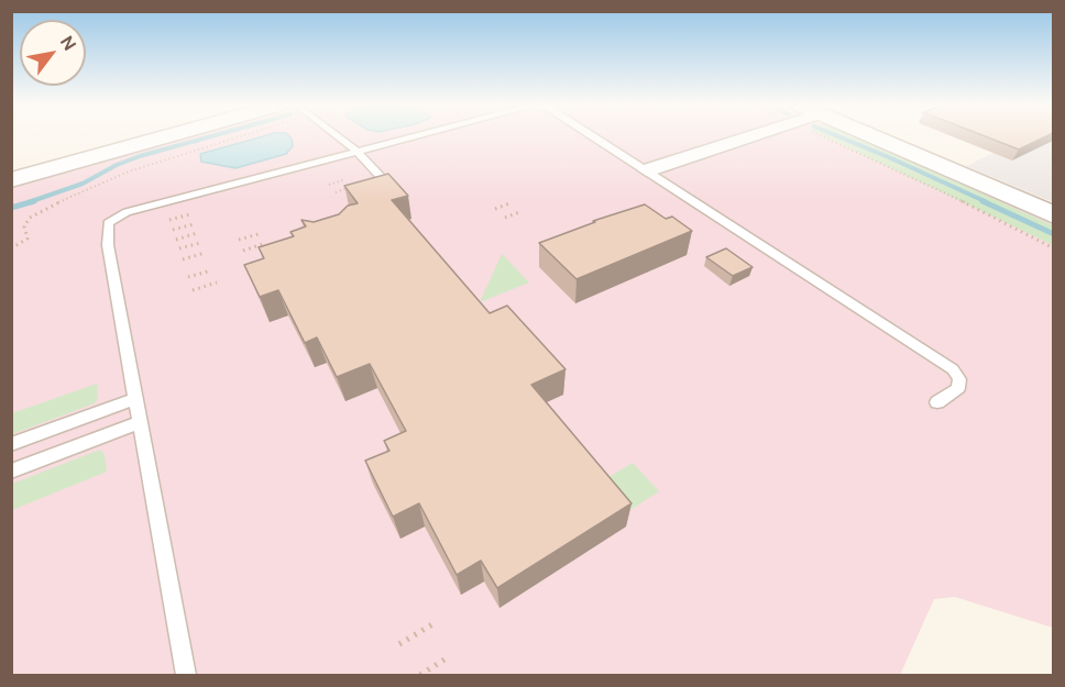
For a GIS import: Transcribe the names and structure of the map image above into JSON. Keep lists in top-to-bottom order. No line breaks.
{"north":"top right"}
